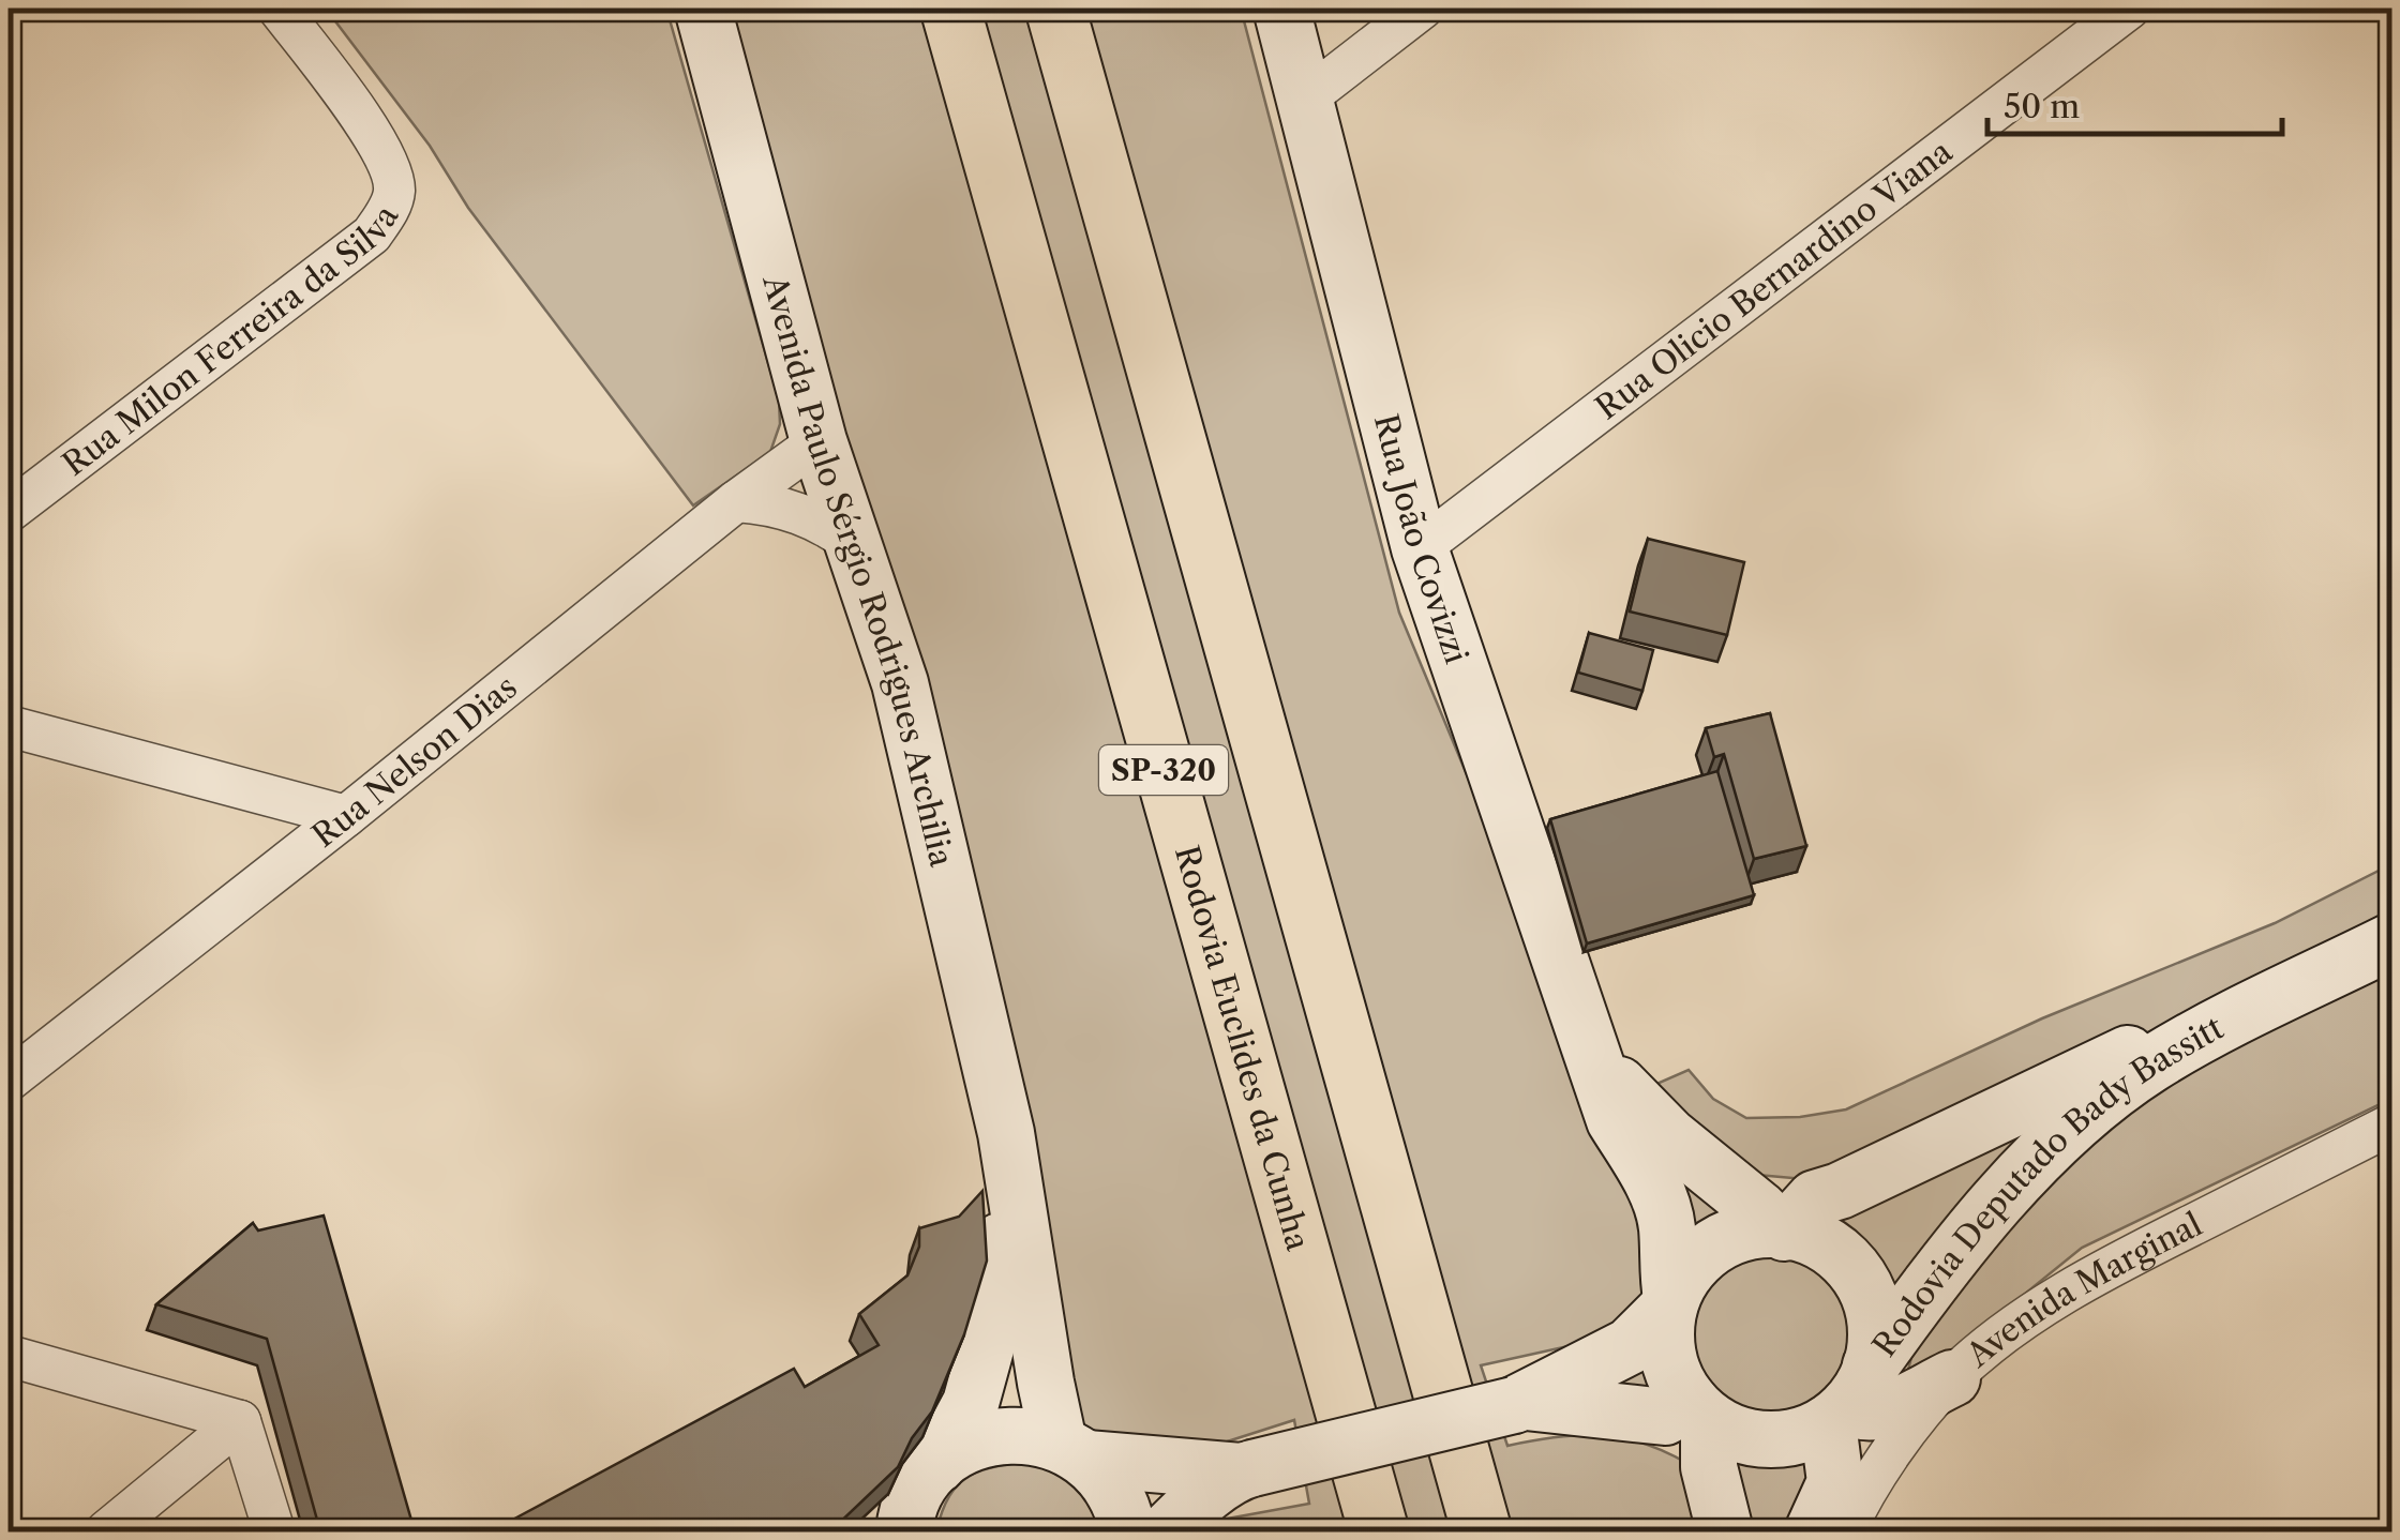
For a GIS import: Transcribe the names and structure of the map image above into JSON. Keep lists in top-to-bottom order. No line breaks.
{"streets":{"highway":["SP-320","Rodovia Euclides da Cunha"],"main road":["Rua João Covizzi","Avenida Paulo Sérgio Rodrigues Archilia","Rodovia Deputado Bady Bassitt"],"street":["Rua Olicio Bernardino Viana","Rua Milon Ferreira da Silva","Rua Nelson Dias","Avenida Marginal"]},"crossings":[["Rua Olicio Bernardino Viana","Rua João Covizzi"],["Rua João Covizzi","Rodovia Deputado Bady Bassitt"],["Avenida Paulo Sérgio Rodrigues Archilia","Rua Nelson Dias"]],"scale_bar":"50 m"}
